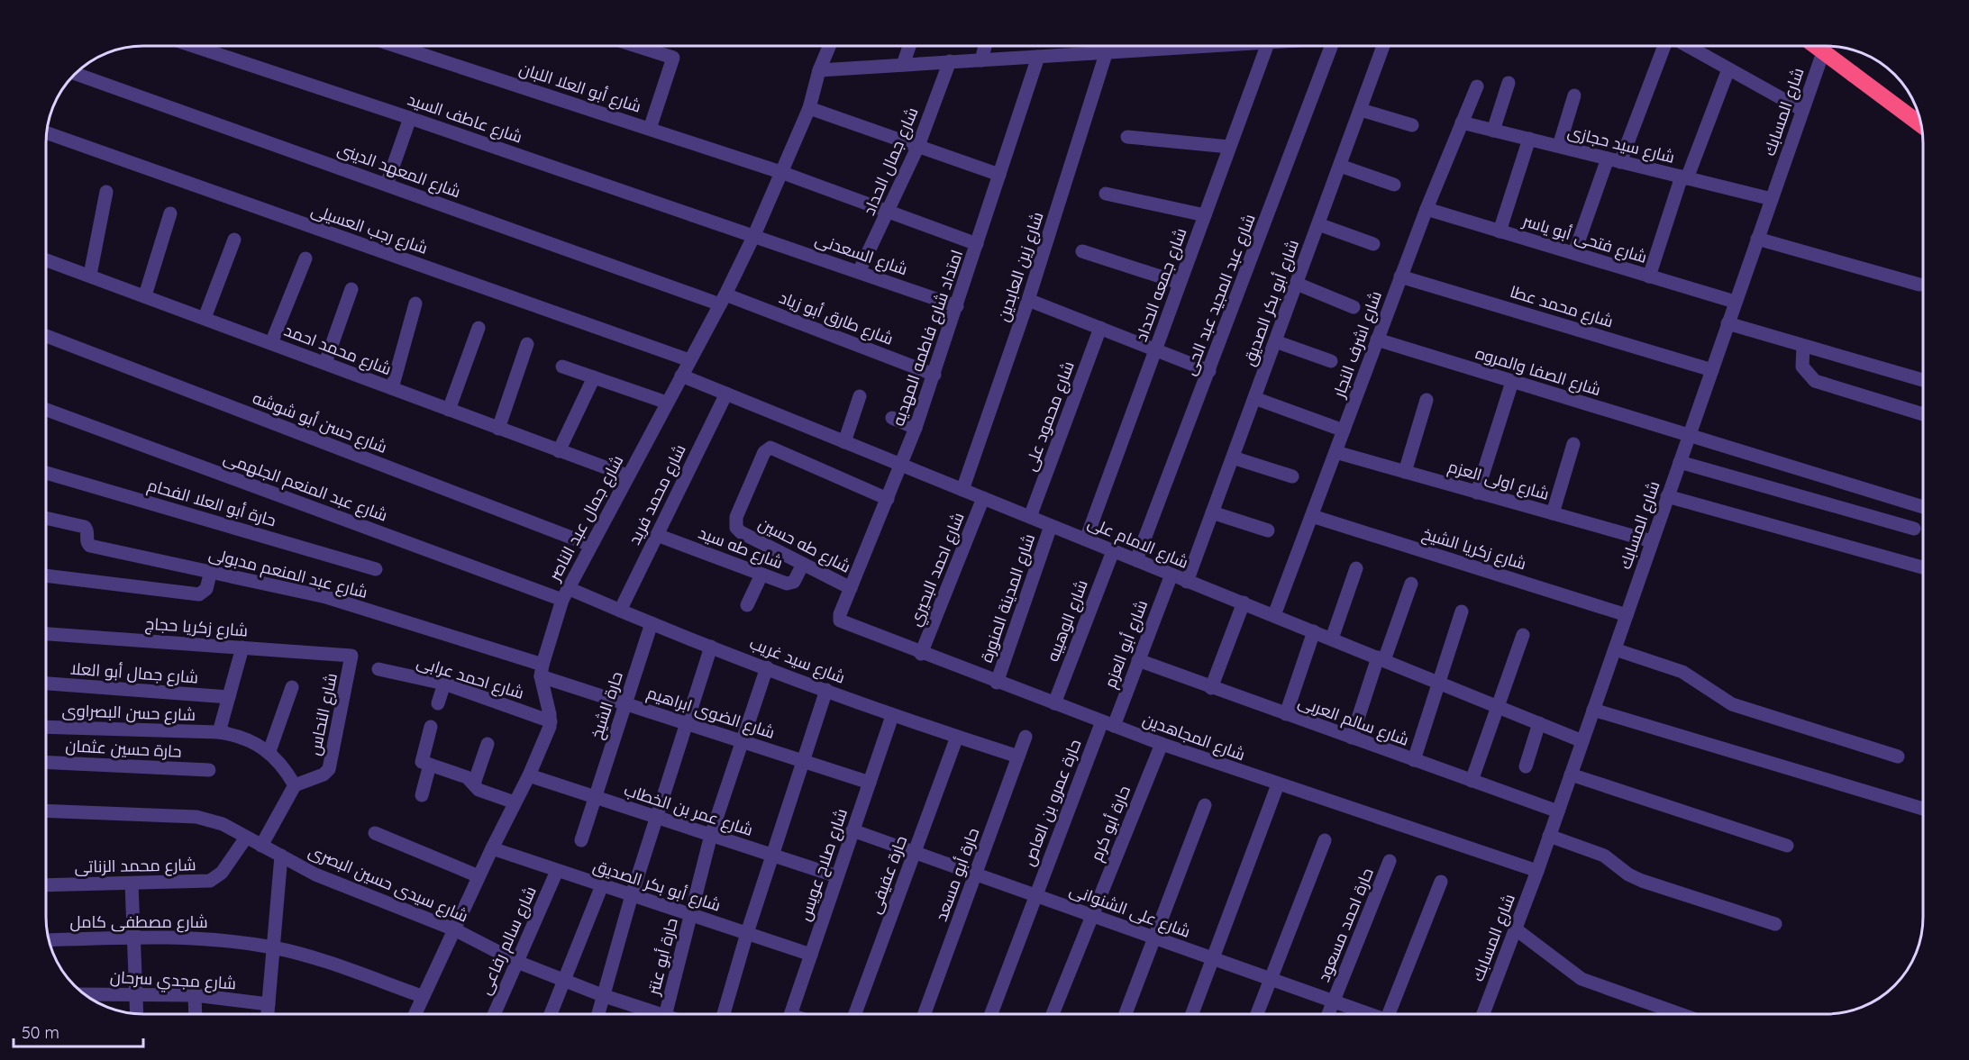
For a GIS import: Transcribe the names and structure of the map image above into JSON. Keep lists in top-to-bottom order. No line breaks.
{"streets":{"street":["شارع أبو العلا اللبان","شارع المسابك","شارع عاطف السيد","شارع سيد حجازى","شارع جمال الحداد","شارع المعهد الدينى","شارع رجب العسيلى","شارع فتحى أبو ياسر","شارع السعدنى","شارع زين العابدين","شارع جمعه الحداد","شارع عبد المجيد عبد الحى","شارع أبو بكر الصديق","شارع محمد عطا","شارع طارق أبو زياد","امتداد شارع فاطمه المهديه","شارع اشرف النجار","شارع محمد احمد","شارع الصفا والمروه","شارع محمود على","شارع حسن أبو شوشه","شارع اولى العزم","شارع عبد المنعم الجلهمى","شارع محمد فريد","حارة أبو العلا الفحام","شارع جمال عبد الناصر","شارع الامام على","شارع طه حسين","شارع طه سيد","شارع زكريا الشيخ","شارع احمد البحيري","شارع عبد المنعم مدبولى","شارع المدينة المنورة","شارع الوهيبه","شارع زكريا حجاج","شارع أبو العزم","شارع سيد غريب","شارع جمال أبو العلا","شارع احمد عرابى","حارة الشيخ","شارع حسن البصراوى","شارع الضوى ابراهيم","شارع النحاس","شارع سالم العربى","شارع المجاهدين","حارة حسين عثمان","حارة عمرو بن العاص","شارع عمر بن الخطاب","حارة أبو كرم","شارع صلاح عويس","شارع محمد الزناتى","حارة عفيفى","حارة أبو مسعد","شارع سيدى حسين البصرى","شارع على الشنوانى","شارع مصطفى كامل","حارة احمد مسعود","شارع سالم رفاعى","حارة أبو عنتر","شارع مجدي سرحان"]},"crossings":[["شارع أبو العلا اللبان","شارع جمال الحداد"],["شارع أبو العلا اللبان","امتداد شارع فاطمه المهديه"],["شارع أبو العلا اللبان","شارع جمال عبد الناصر"],["شارع المسابك","شارع سيد حجازى"],["شارع المسابك","شارع فتحى أبو ياسر"],["شارع المسابك","شارع محمد عطا"],["شارع المسابك","شارع الصفا والمروه"],["شارع المسابك","شارع اولى العزم"],["شارع المسابك","شارع الامام على"],["شارع المسابك","شارع زكريا الشيخ"],["شارع المسابك","شارع سالم العربى"],["شارع المسابك","شارع المجاهدين"],["شارع عاطف السيد","شارع السعدنى"],["شارع عاطف السيد","شارع جمال عبد الناصر"],["شارع سيد حجازى","شارع اشرف النجار"],["شارع جمال الحداد","شارع السعدنى"],["شارع المعهد الدينى","شارع طارق أبو زياد"],["شارع المعهد الدينى","شارع جمال عبد الناصر"],["شارع رجب العسيلى","شارع جمال عبد الناصر"],["شارع فتحى أبو ياسر","شارع اشرف النجار"],["شارع السعدنى","امتداد شارع فاطمه المهديه"],["شارع السعدنى","شارع جمال عبد الناصر"],["شارع زين العابدين","شارع الامام على"],["شارع جمعه الحداد","شارع الامام على"],["شارع عبد المجيد عبد الحى","شارع الامام على"],["شارع أبو بكر الصديق","شارع الامام على"],["شارع أبو بكر الصديق","شارع صلاح عويس"],["شارع أبو بكر الصديق","شارع سالم رفاعى"],["شارع أبو بكر الصديق","حارة أبو عنتر"],["شارع محمد عطا","شارع اشرف النجار"],["شارع طارق أبو زياد","امتداد شارع فاطمه المهديه"],["شارع طارق أبو زياد","شارع جمال عبد الناصر"],["امتداد شارع فاطمه المهديه","شارع الامام على"],["امتداد شارع فاطمه المهديه","شارع طه حسين"],["امتداد شارع فاطمه المهديه","شارع المجاهدين"],["شارع اشرف النجار","شارع الصفا والمروه"],["شارع اشرف النجار","شارع اولى العزم"],["شارع اشرف النجار","شارع الامام على"],["شارع اشرف النجار","شارع زكريا الشيخ"],["شارع محمد احمد","شارع جمال عبد الناصر"],["شارع محمود على","شارع الامام على"],["شارع حسن أبو شوشه","شارع جمال عبد الناصر"],["شارع عبد المنعم الجلهمى","شارع جمال عبد الناصر"],["شارع عبد المنعم الجلهمى","شارع سيد غريب"],["شارع محمد فريد","شارع الامام على"],["شارع محمد فريد","شارع طه سيد"],["شارع محمد فريد","شارع سيد غريب"],["شارع جمال عبد الناصر","شارع الامام على"],["شارع جمال عبد الناصر","شارع عبد المنعم مدبولى"],["شارع جمال عبد الناصر","شارع سيد غريب"],["شارع جمال عبد الناصر","شارع احمد عرابى"],["شارع جمال عبد الناصر","شارع الضوى ابراهيم"],["شارع الامام على","شارع احمد البحيري"],["شارع الامام على","شارع المدينة المنورة"],["شارع الامام على","شارع الوهيبه"],["شارع الامام على","شارع أبو العزم"],["شارع طه حسين","شارع طه سيد"],["شارع احمد البحيري","شارع المجاهدين"],["شارع عبد المنعم مدبولى","شارع الضوى ابراهيم"],["شارع المدينة المنورة","شارع المجاهدين"],["شارع الوهيبه","شارع المجاهدين"],["شارع زكريا حجاج","شارع النحاس"],["شارع أبو العزم","شارع سالم العربى"],["شارع أبو العزم","شارع المجاهدين"],["شارع أبو العزم","حارة عمرو بن العاص"],["شارع سيد غريب","حارة الشيخ"],["شارع سيد غريب","شارع صلاح عويس"],["شارع سيد غريب","حارة عفيفى"],["شارع سيد غريب","حارة أبو مسعد"],["شارع سيد غريب","حارة أبو عنتر"],["حارة الشيخ","شارع الضوى ابراهيم"],["حارة الشيخ","شارع عمر بن الخطاب"],["شارع الضوى ابراهيم","شارع صلاح عويس"],["شارع الضوى ابراهيم","حارة أبو عنتر"],["شارع المجاهدين","حارة عمرو بن العاص"],["شارع المجاهدين","حارة أبو كرم"],["حارة عمرو بن العاص","شارع على الشنوانى"],["شارع عمر بن الخطاب","شارع صلاح عويس"],["شارع عمر بن الخطاب","حارة أبو عنتر"],["حارة أبو كرم","شارع على الشنوانى"],["شارع صلاح عويس","شارع على الشنوانى"],["شارع محمد الزناتى","شارع سيدى حسين البصرى"],["حارة عفيفى","شارع على الشنوانى"],["حارة أبو مسعد","شارع على الشنوانى"],["شارع سيدى حسين البصرى","شارع سالم رفاعى"],["شارع على الشنوانى","حارة احمد مسعود"]],"scale_bar":"50 m"}
